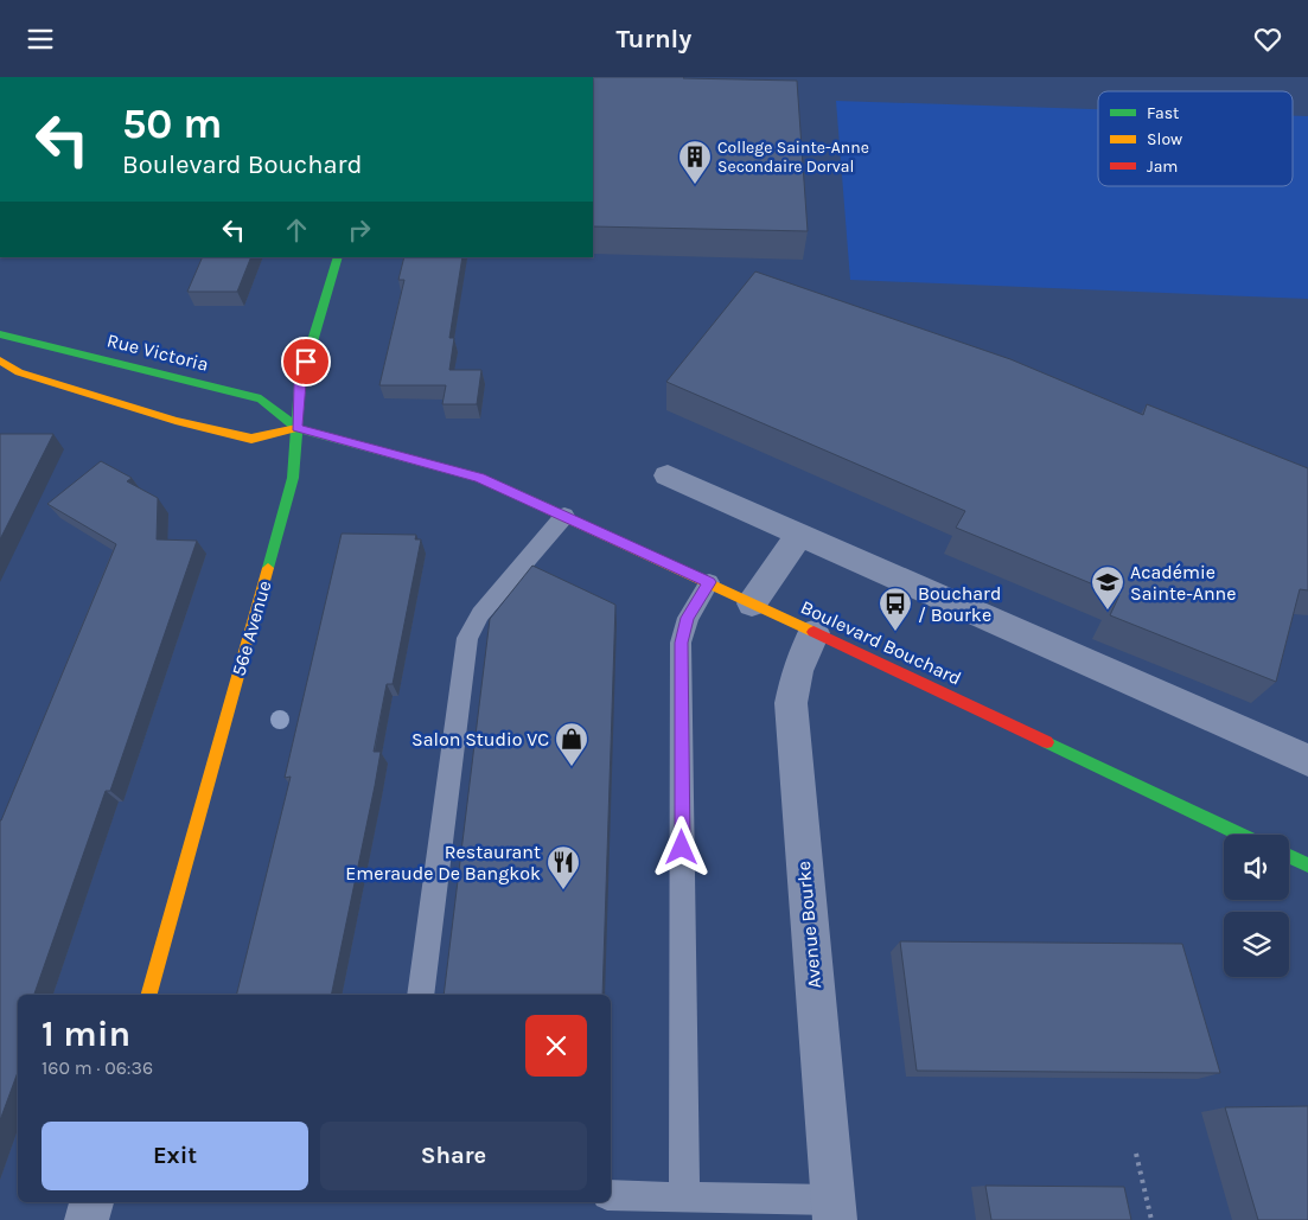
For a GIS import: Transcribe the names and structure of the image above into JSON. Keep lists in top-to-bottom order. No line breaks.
{"streets":{"main road":["Rue Victoria","56e Avenue","Boulevard Bouchard"],"street":["Avenue Bourke"]},"crossings":[["Rue Victoria","56e Avenue"],["Rue Victoria","Boulevard Bouchard"],["Boulevard Bouchard","Avenue Bourke"]],"places":{"building":["College Sainte-Anne Secondaire Dorval"],"school or university":["Académie Sainte-Anne"],"bus stop":["Bouchard / Bourke"],"shop":["Salon Studio VC"],"restaurant":["Restaurant Emeraude De Bangkok"]},"legend":["Fast","Slow","Jam"],"page":{"header":"Turnly","turn":["50 m","Boulevard Bouchard"],"heading":["1 min","160 m · 06:36"],"buttons":["Exit","Share"]}}
